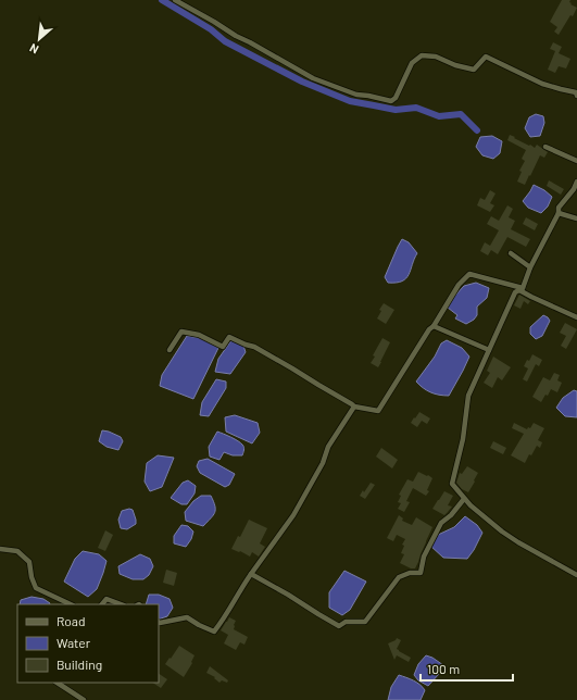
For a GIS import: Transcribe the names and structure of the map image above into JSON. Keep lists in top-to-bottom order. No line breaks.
{"legend":["Road","Water","Building"],"scale_bar":"100 m","north":"bottom left"}
